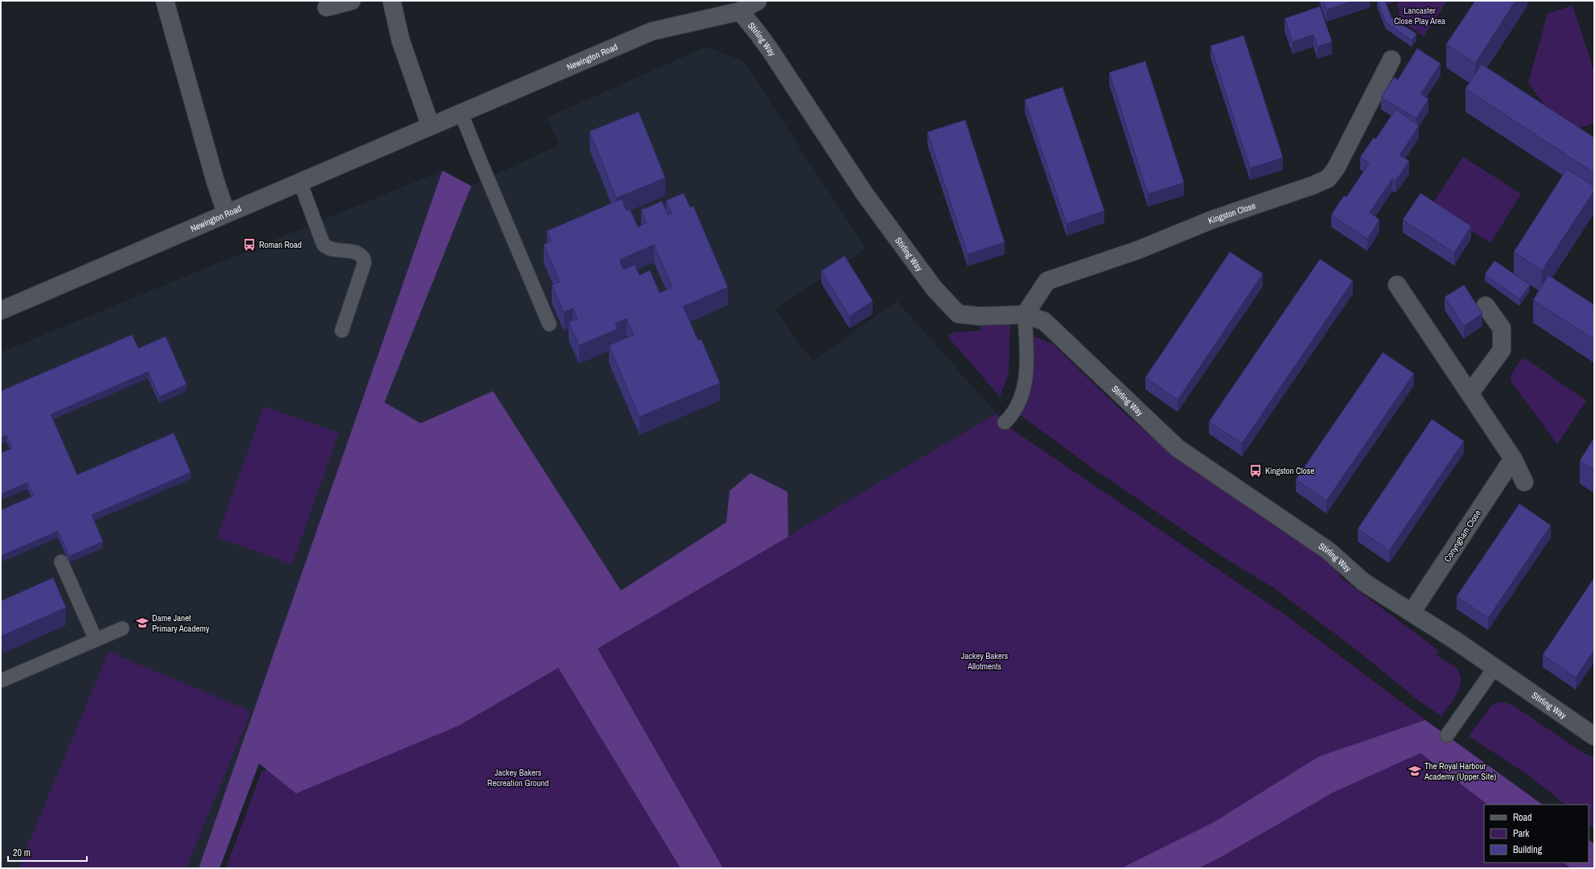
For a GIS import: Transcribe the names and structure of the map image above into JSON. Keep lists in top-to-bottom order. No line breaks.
{"streets":{"street":["Stirling Way","Newington Road","Kingston Close","Conyngham Close"]},"crossings":[["Stirling Way","Newington Road"],["Stirling Way","Kingston Close"],["Stirling Way","Conyngham Close"]],"parks":["Lancaster Close Play Area","Jackey Bakers Allotments","Jackey Bakers Recreation Ground"],"places":{"bus stop":["Roman Road","Kingston Close"],"school or university":["Dame Janet Primary Academy","The Royal Harbour Academy (Upper Site)"]},"legend":["Road","Park","Building"],"scale_bar":"20 m"}
